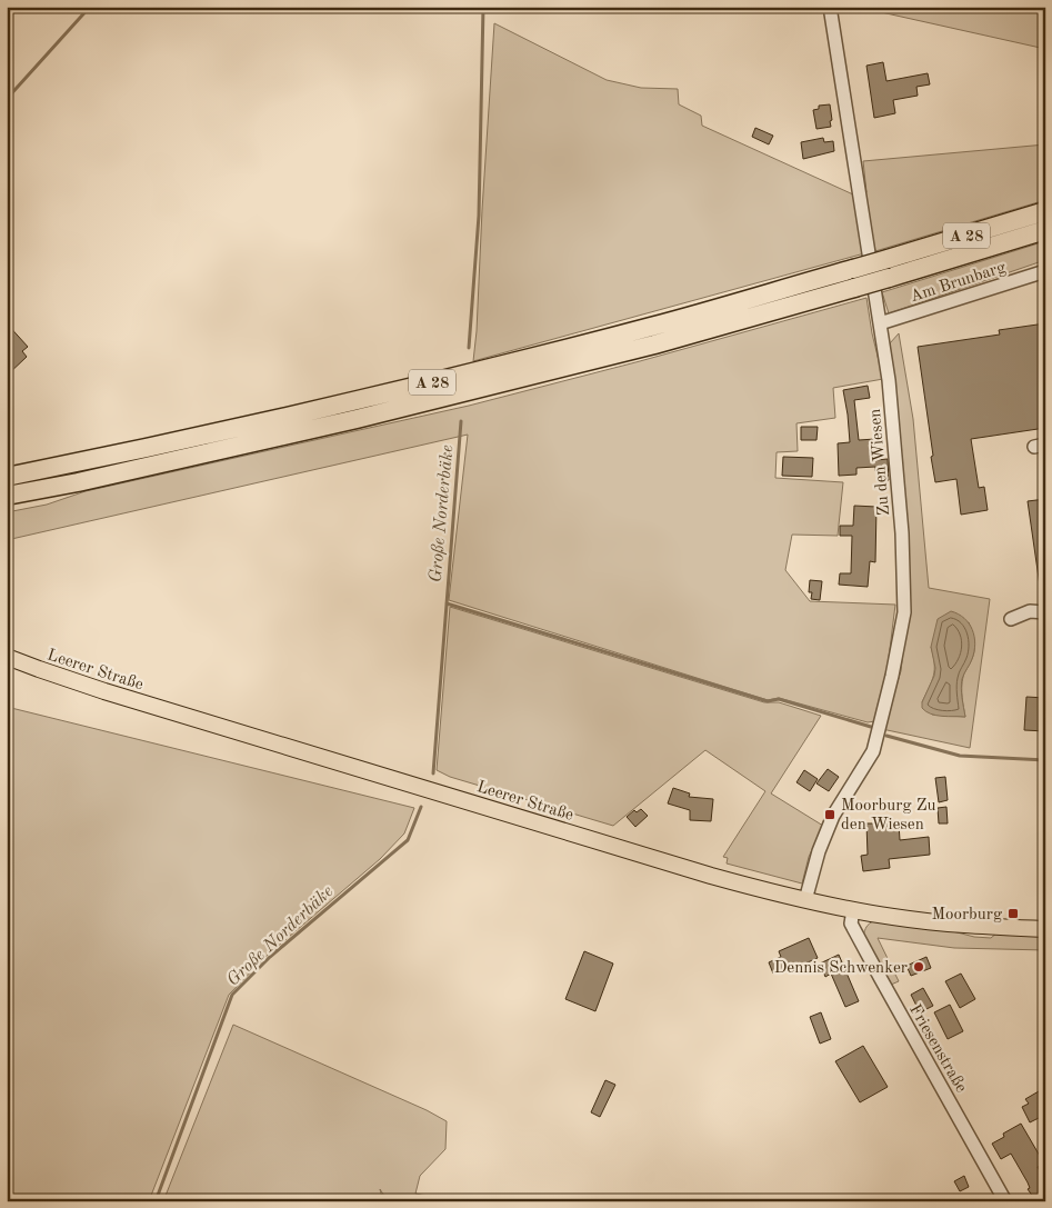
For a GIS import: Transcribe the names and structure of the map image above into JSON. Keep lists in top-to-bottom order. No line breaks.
{"streets":{"highway":["A 28"],"main road":["Leerer Straße"],"street":["Am Brunbarg","Zu den Wiesen","Friesenstraße"]},"crossings":[["Am Brunbarg","Zu den Wiesen"],["Zu den Wiesen","Leerer Straße"],["Leerer Straße","Friesenstraße"]],"water":["Große Norderbäke"],"places":{"transit":["Moorburg Zu den Wiesen","Moorburg"],"other":["Dennis Schwenker"]}}
